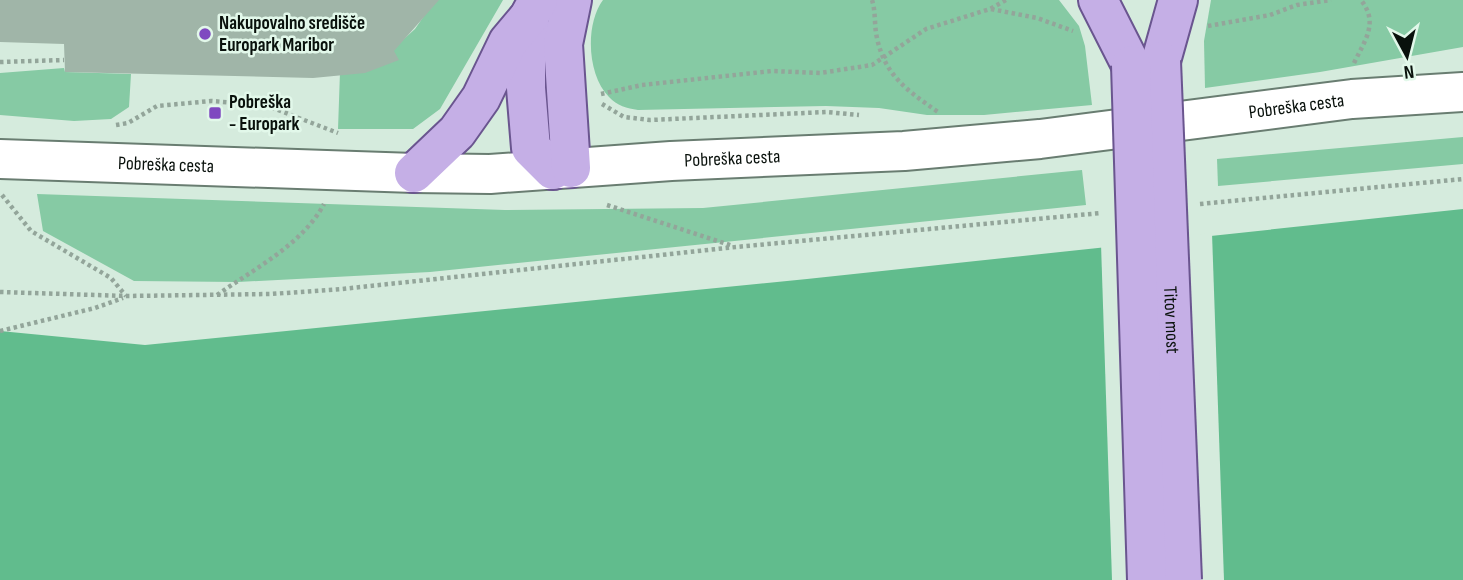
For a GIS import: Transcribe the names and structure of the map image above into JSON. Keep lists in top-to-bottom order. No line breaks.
{"streets":{"main road":["Titov most"],"street":["Pobreška cesta"]},"places":{"other":["Nakupovalno središče Europark Maribor"],"transit":["Pobreška - Europark"]},"north":"bottom"}
